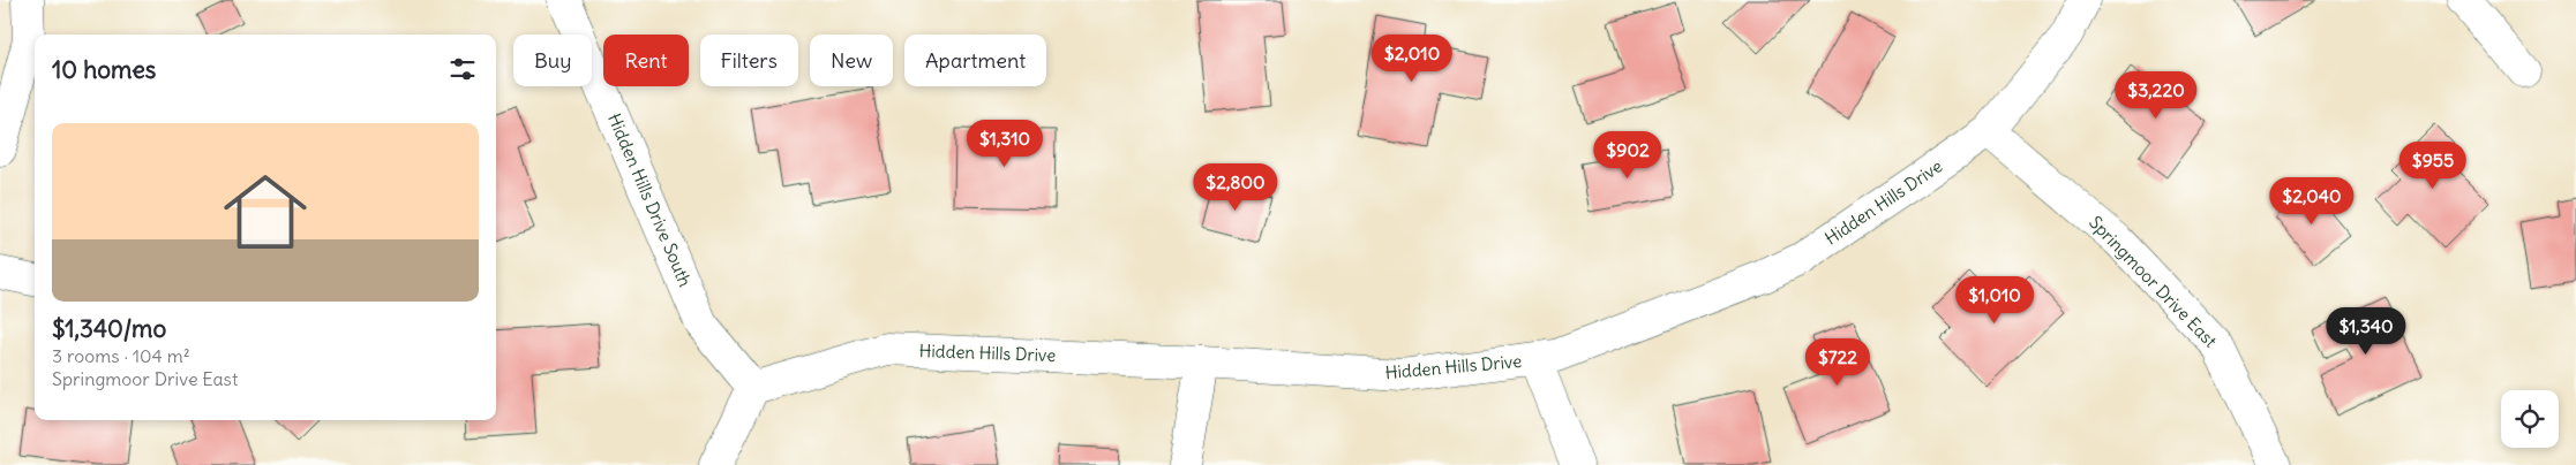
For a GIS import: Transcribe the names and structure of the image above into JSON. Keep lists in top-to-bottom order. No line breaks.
{"streets":{"street":["Hidden Hills Drive South","Hidden Hills Drive","Springmoor Drive East"]},"crossings":[["Hidden Hills Drive South","Hidden Hills Drive"],["Hidden Hills Drive","Springmoor Drive East"]],"page":{"price":["$2,010","$3,220","$1,310","$902","$955","$2,800","$2,040","$1,010","$1,340","$722"],"chip":["Buy","Rent","Filters","New","Apartment"],"heading":"10 homes","list":[{"name":"$1,340/mo","note":"3 rooms · 104 m² · Springmoor Drive East"}]}}
